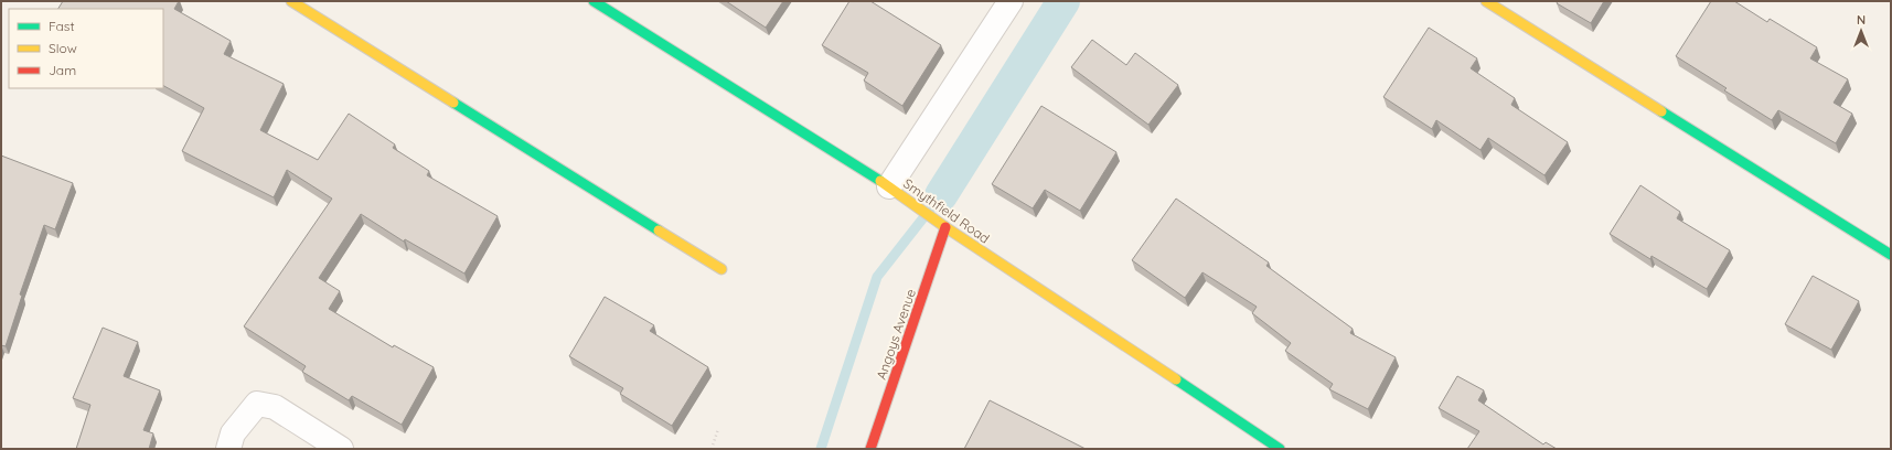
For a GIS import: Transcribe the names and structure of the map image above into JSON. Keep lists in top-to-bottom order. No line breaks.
{"streets":{"street":["Smythfield Road","Angoys Avenue"]},"crossings":[["Smythfield Road","Angoys Avenue"]],"legend":["Fast","Slow","Jam"],"north":"top"}
